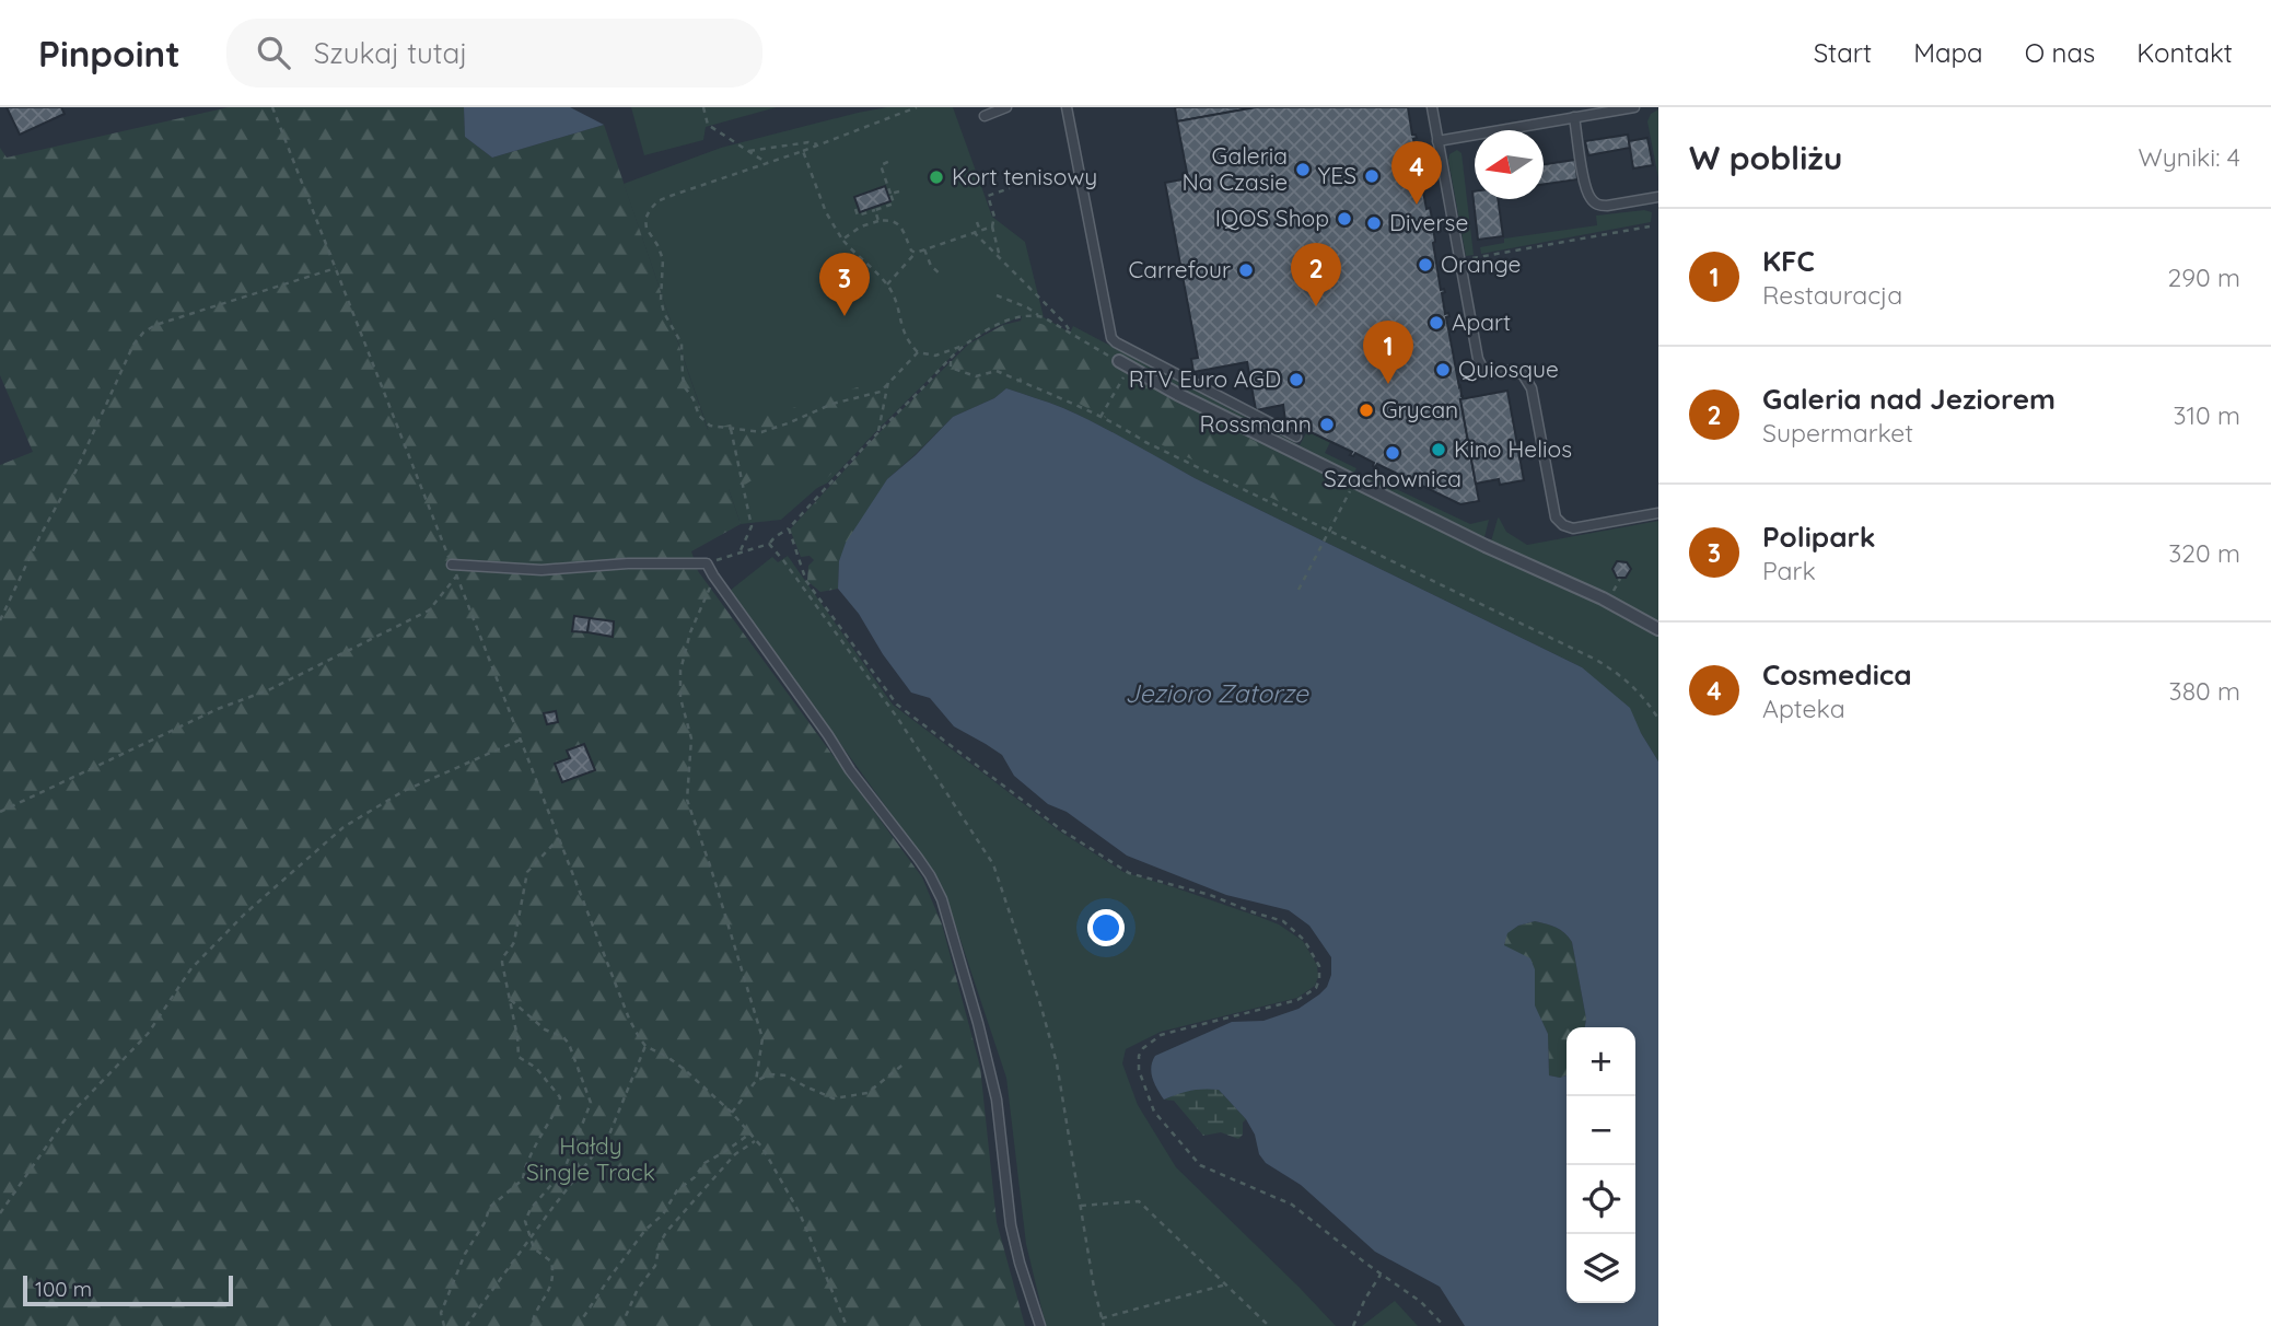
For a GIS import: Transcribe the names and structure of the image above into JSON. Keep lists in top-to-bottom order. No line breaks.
{"water":["Jezioro Zatorze"],"parks":["Hałdy Single Track"],"places":["Galeria Na Czasie","YES","Kort tenisowy","IQOS Shop","Diverse","Orange","Carrefour","Apart","Quiosque","RTV Euro AGD","Grycan","Rossmann","Kino Helios","Szachownica"],"scale_bar":"100 m","north":"left","page":{"header":"Pinpoint","search":"Szukaj tutaj","nav":["Start","Mapa","O nas","Kontakt"],"heading":["W pobliżu","Wyniki: 4"],"pins":["4","2","3","1"],"list":[{"mark":"1","name":"KFC","note":"Restauracja","value":"290 m"},{"mark":"2","name":"Galeria nad Jeziorem","note":"Supermarket","value":"310 m"},{"mark":"3","name":"Polipark","note":"Park","value":"320 m"},{"mark":"4","name":"Cosmedica","note":"Apteka","value":"380 m"}],"map_buttons":["+","−"],"scale":"100 m"}}
